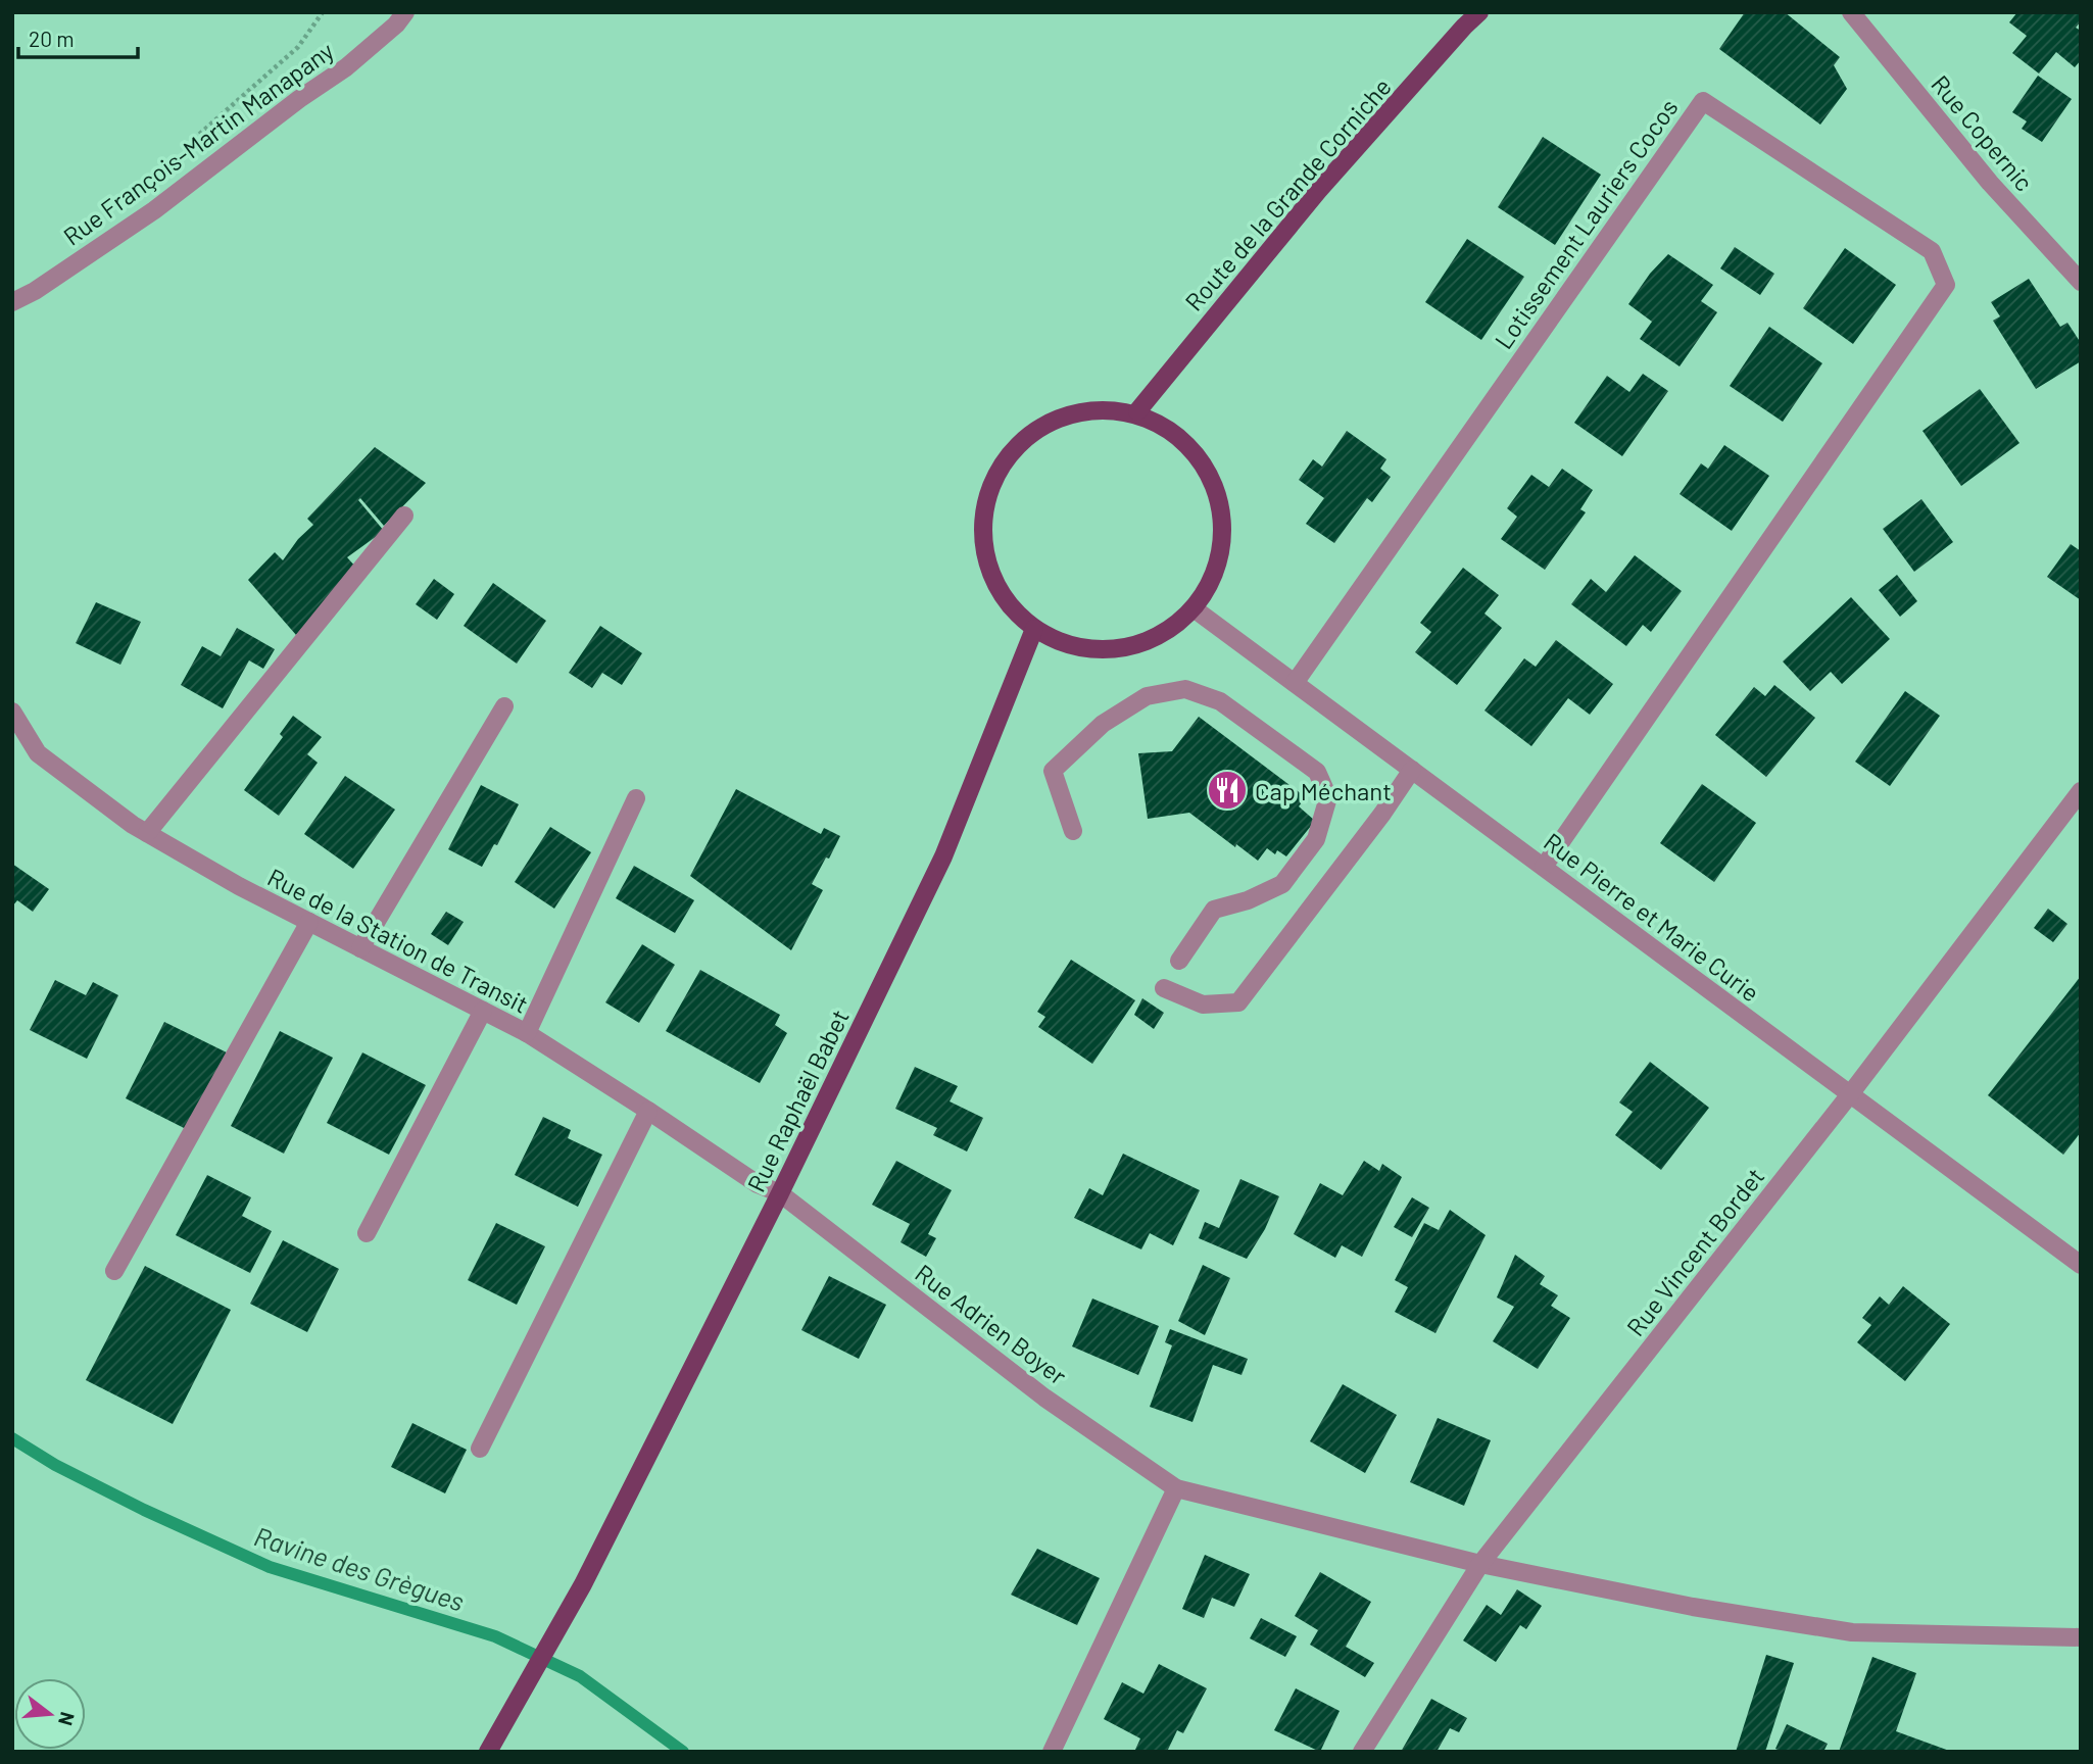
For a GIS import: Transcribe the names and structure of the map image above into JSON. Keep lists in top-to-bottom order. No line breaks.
{"streets":{"main road":["Route de la Grande Corniche","Rue Raphaël Babet"],"street":["Rue Copernic","Rue François-Martin Manapany","Lotissement Lauriers Cocos","Rue Pierre et Marie Curie","Rue de la Station de Transit","Rue Vincent Bordet","Rue Adrien Boyer"]},"crossings":[["Route de la Grande Corniche","Rue Pierre et Marie Curie"],["Route de la Grande Corniche","Rue Raphaël Babet"],["Lotissement Lauriers Cocos","Rue Pierre et Marie Curie"],["Rue Pierre et Marie Curie","Rue Raphaël Babet"],["Rue Pierre et Marie Curie","Rue Vincent Bordet"],["Rue de la Station de Transit","Rue Raphaël Babet"],["Rue de la Station de Transit","Rue Adrien Boyer"],["Rue Raphaël Babet","Rue Adrien Boyer"],["Rue Vincent Bordet","Rue Adrien Boyer"]],"water":["Ravine des Grègues"],"places":{"restaurant":["Cap Méchant"]},"scale_bar":"20 m","north":"right"}
